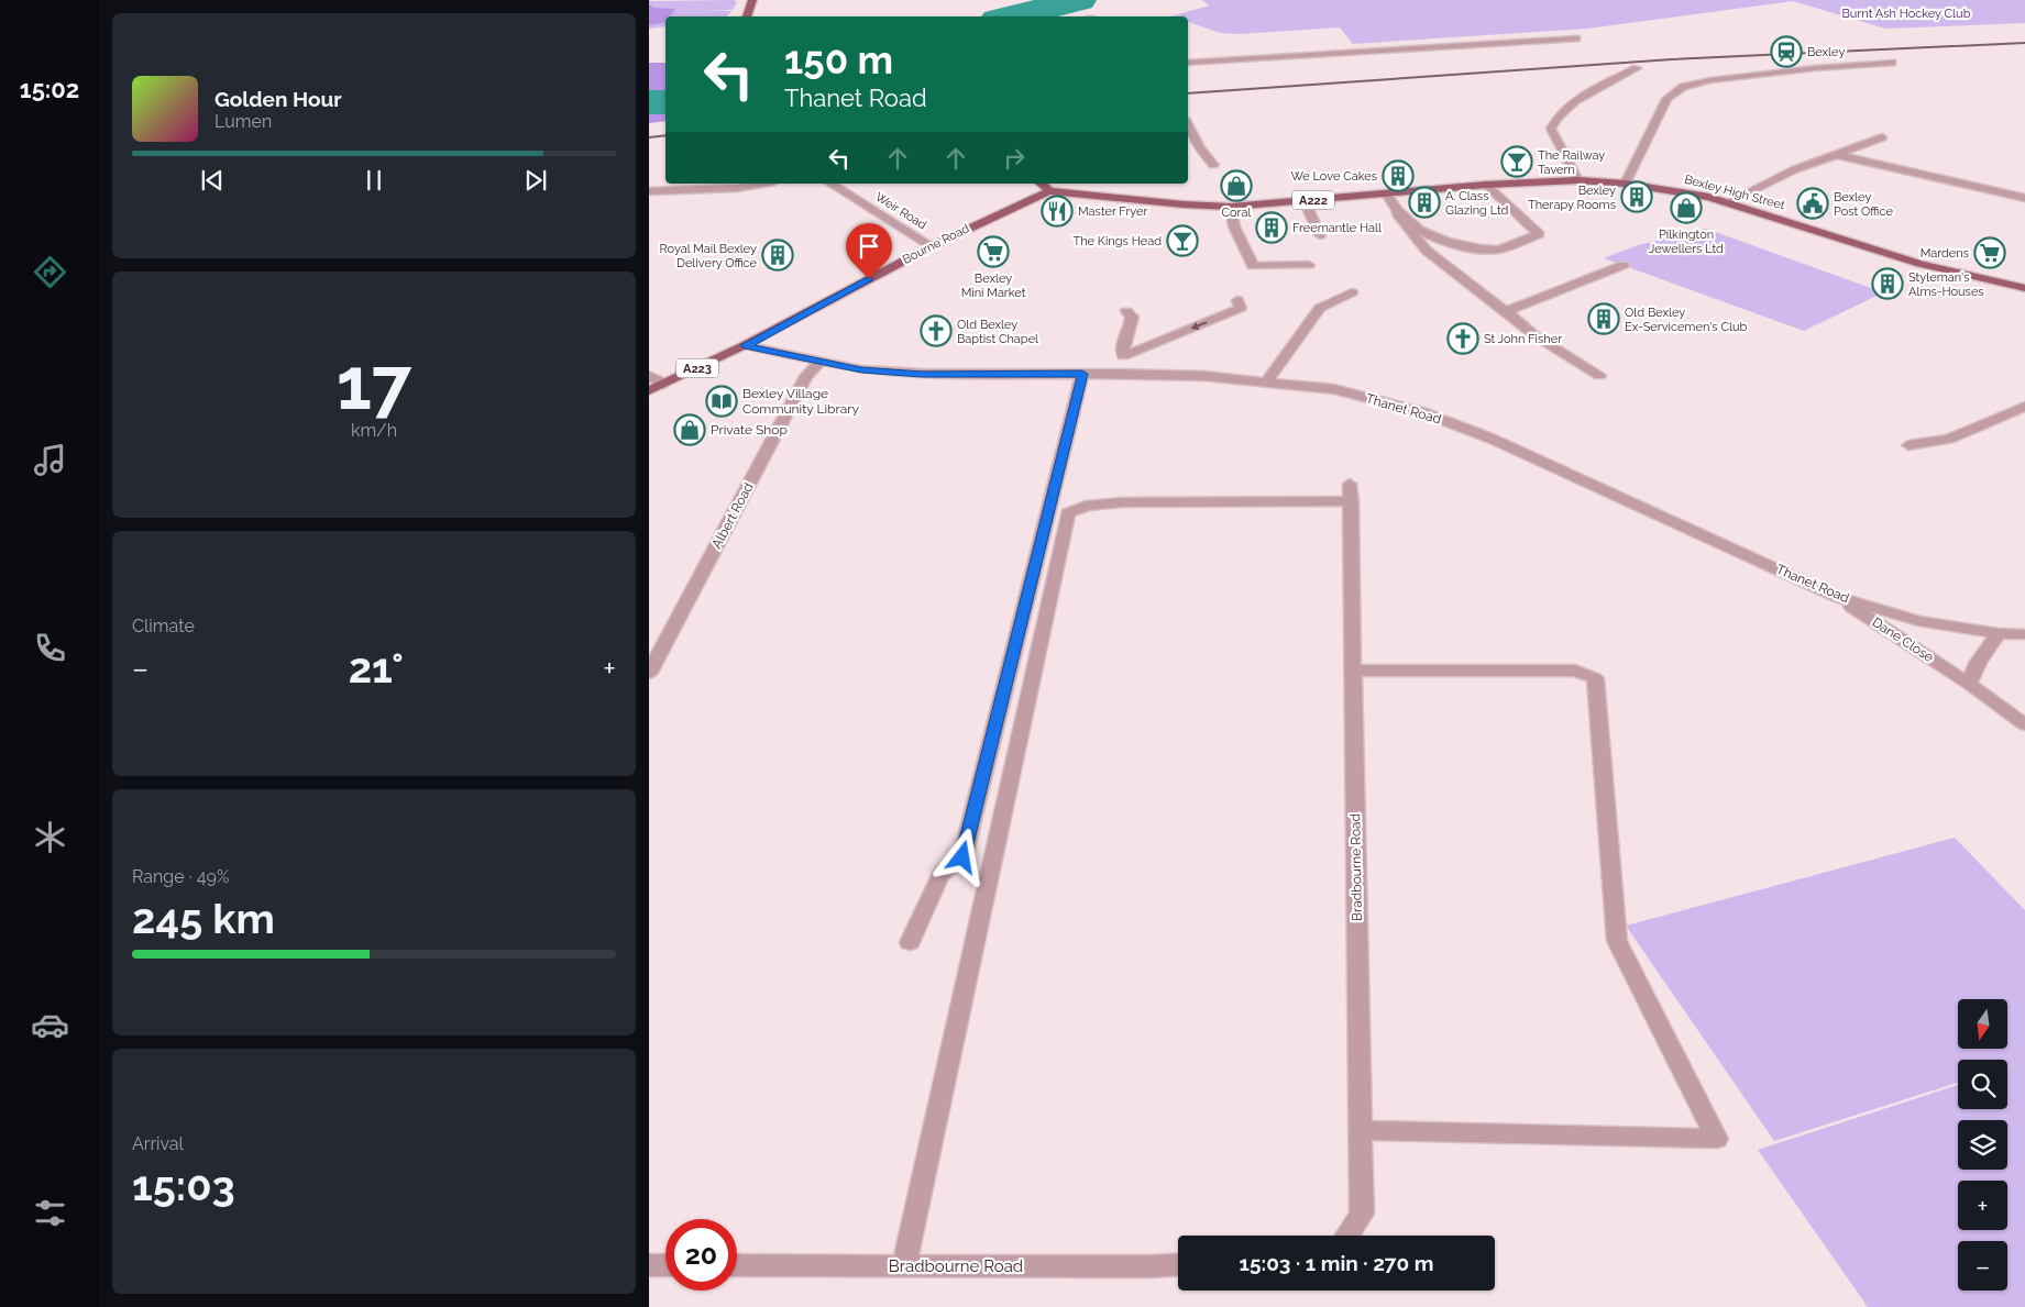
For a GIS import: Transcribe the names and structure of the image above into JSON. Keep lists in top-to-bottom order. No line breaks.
{"streets":{"main road":["Bexley High Street","A222","Bourne Road","A223"],"street":["Weir Road","Thanet Road","Albert Road","Dane Close","Bradbourne Road"]},"crossings":[["Bexley High Street","Bourne Road"],["Weir Road","Bourne Road"],["Bourne Road","Thanet Road"],["Thanet Road","Albert Road"],["Thanet Road","Dane Close"]],"parks":["Burnt Ash Hockey Club"],"places":{"station":["Bexley"],"bar":["The Railway Tavern","The Kings Head"],"building":["We Love Cakes","Bexley Therapy Rooms","A. Class Glazing Ltd","Freemantle Hall","Royal Mail Bexley Delivery Office","Styleman's Alms-Houses","Old Bexley Ex-Servicemen's Club"],"shop":["Coral","Pilkington Jewellers Ltd","Private Shop"],"public building":["Bexley Post Office"],"restaurant":["Master Fryer"],"supermarket":["Bexley Mini Market","Mardens"],"church":["Old Bexley Baptist Chapel","St John Fisher"],"library":["Bexley Village Community Library"]},"north":"bottom","page":{"tabs":"15:02","turn":["150 m","Thanet Road"],"song":["Golden Hour","Lumen"],"tile":[["17","km/h"],"Climate",["Range · 49%","245 km"],["Arrival","15:03"]],"heat":["−","21°","+"],"map_buttons":["+","−"],"limit":"20","trip":"15:03 · 1 min · 270 m"}}
